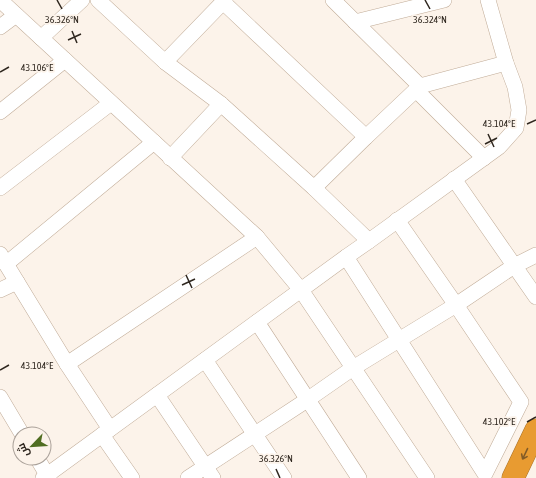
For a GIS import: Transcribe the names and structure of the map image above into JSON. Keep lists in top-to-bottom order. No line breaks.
{"north":"bottom left","coordinates":["36.326°N","36.324°N","43.106°E","43.104°E","43.102°E"]}
